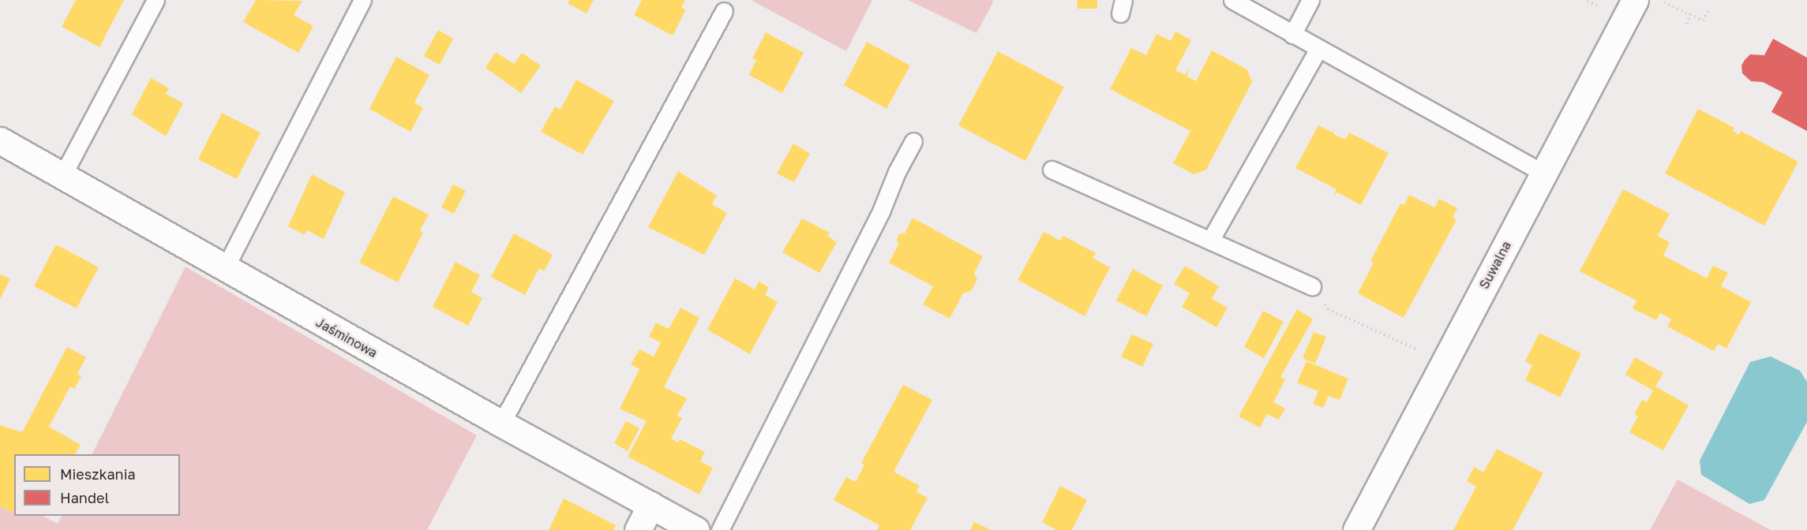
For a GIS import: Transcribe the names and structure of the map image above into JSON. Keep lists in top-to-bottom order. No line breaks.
{"streets":{"street":["Suwalna","Jaśminowa"]},"legend":["Mieszkania","Handel"]}
